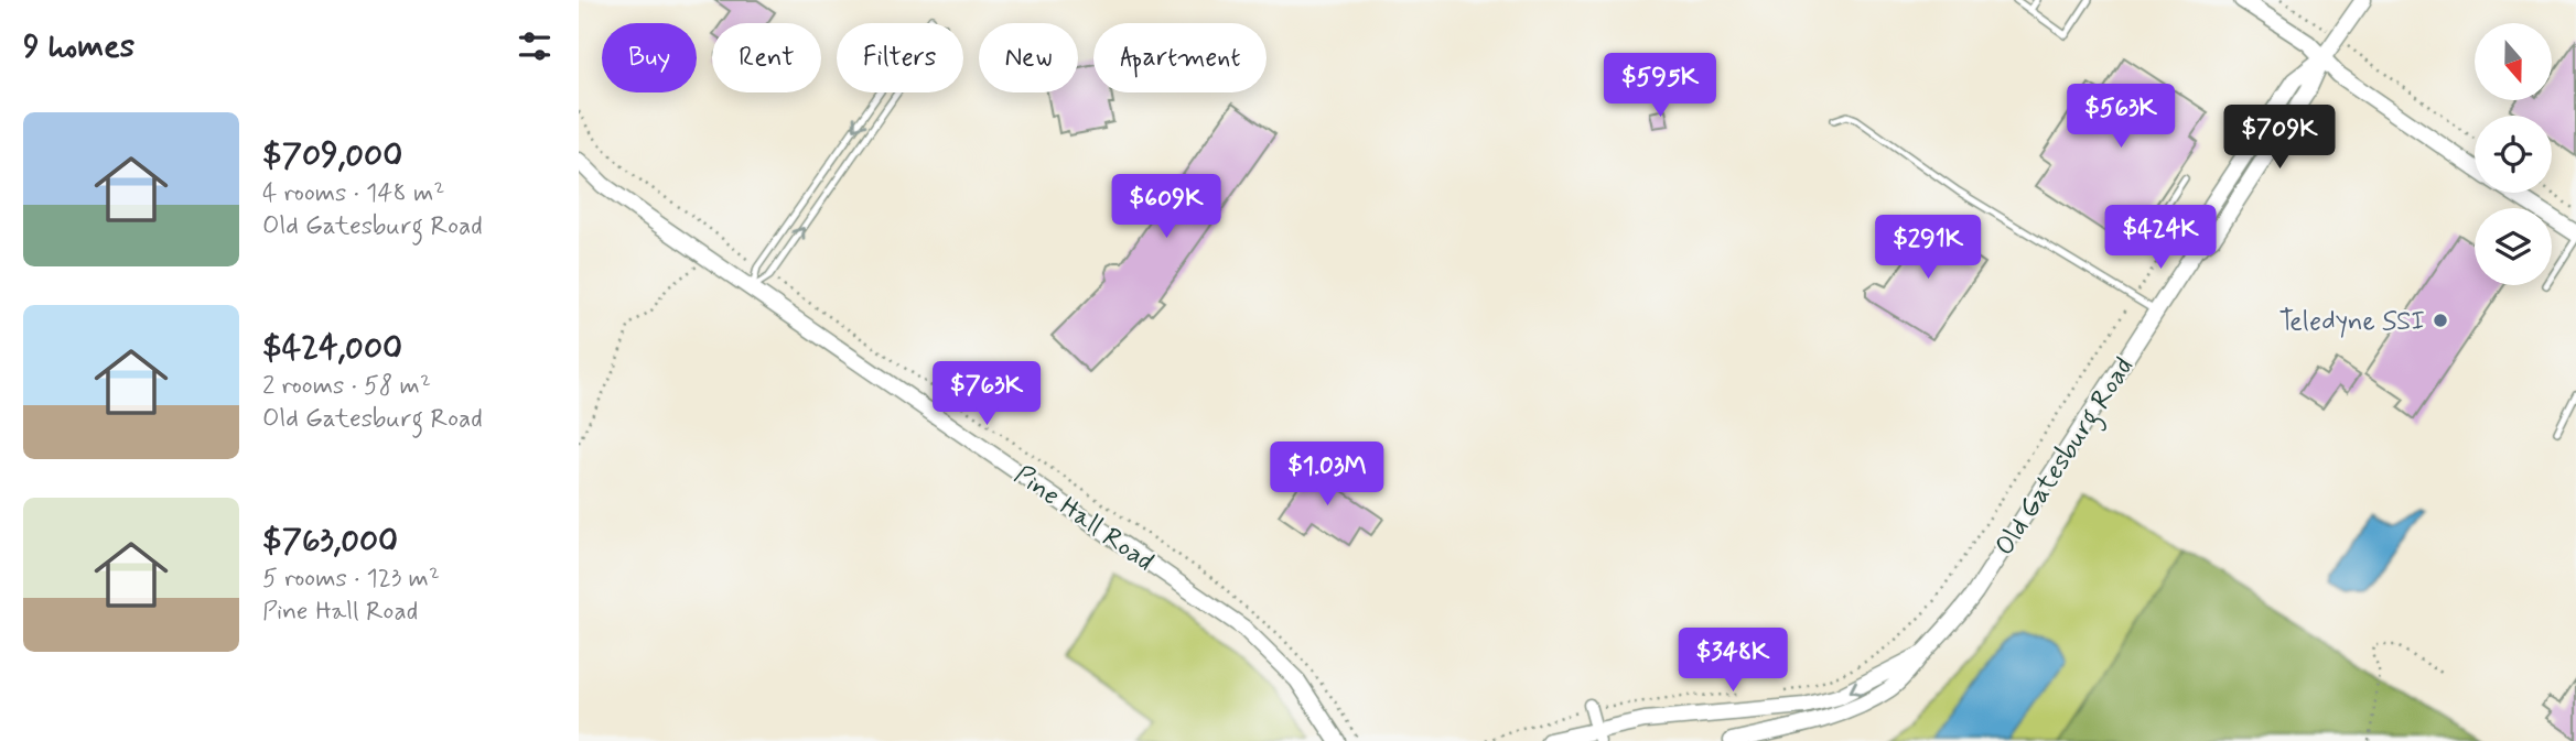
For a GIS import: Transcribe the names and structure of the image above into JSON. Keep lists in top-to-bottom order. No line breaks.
{"streets":{"street":["Old Gatesburg Road","Pine Hall Road"]},"places":["Teledyne SSI"],"north":"bottom","page":{"heading":"9 homes","chip":["Buy","Rent","Filters","New","Apartment"],"price":["$595K","$563K","$709K","$609K","$424K","$291K","$763K","$1.03M","$348K"],"list":[{"name":"$709,000","note":"4 rooms · 148 m² · Old Gatesburg Road"},{"name":"$424,000","note":"2 rooms · 58 m² · Old Gatesburg Road"},{"name":"$763,000","note":"5 rooms · 123 m² · Pine Hall Road"}]}}
